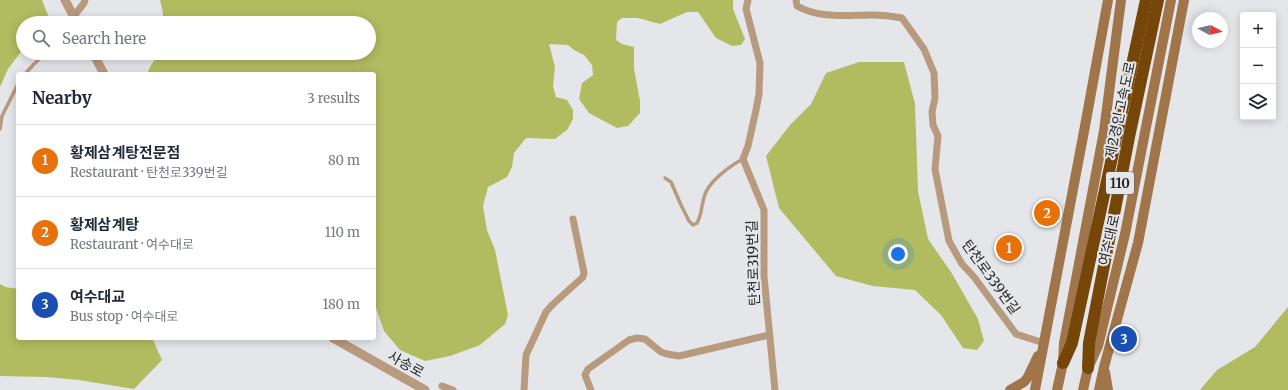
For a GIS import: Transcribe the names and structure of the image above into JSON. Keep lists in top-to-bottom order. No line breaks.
{"streets":{"highway":["제2경인고속도로","110"],"main road":["여수대로"],"street":["탄천로319번길","탄천로339번길","사송로"]},"crossings":[["제2경인고속도로","여수대로"]],"north":"right","page":{"map_buttons":["+","−"],"search":"Search here","heading":["Nearby","3 results"],"list":[{"mark":"1","name":"황제삼계탕전문점","note":"Restaurant · 탄천로339번길","value":"80 m"},{"mark":"2","name":"황제삼계탕","note":"Restaurant · 여수대로","value":"110 m"},{"mark":"3","name":"여수대교","note":"Bus stop · 여수대로","value":"180 m"}],"pins":["2","1","3"]}}
